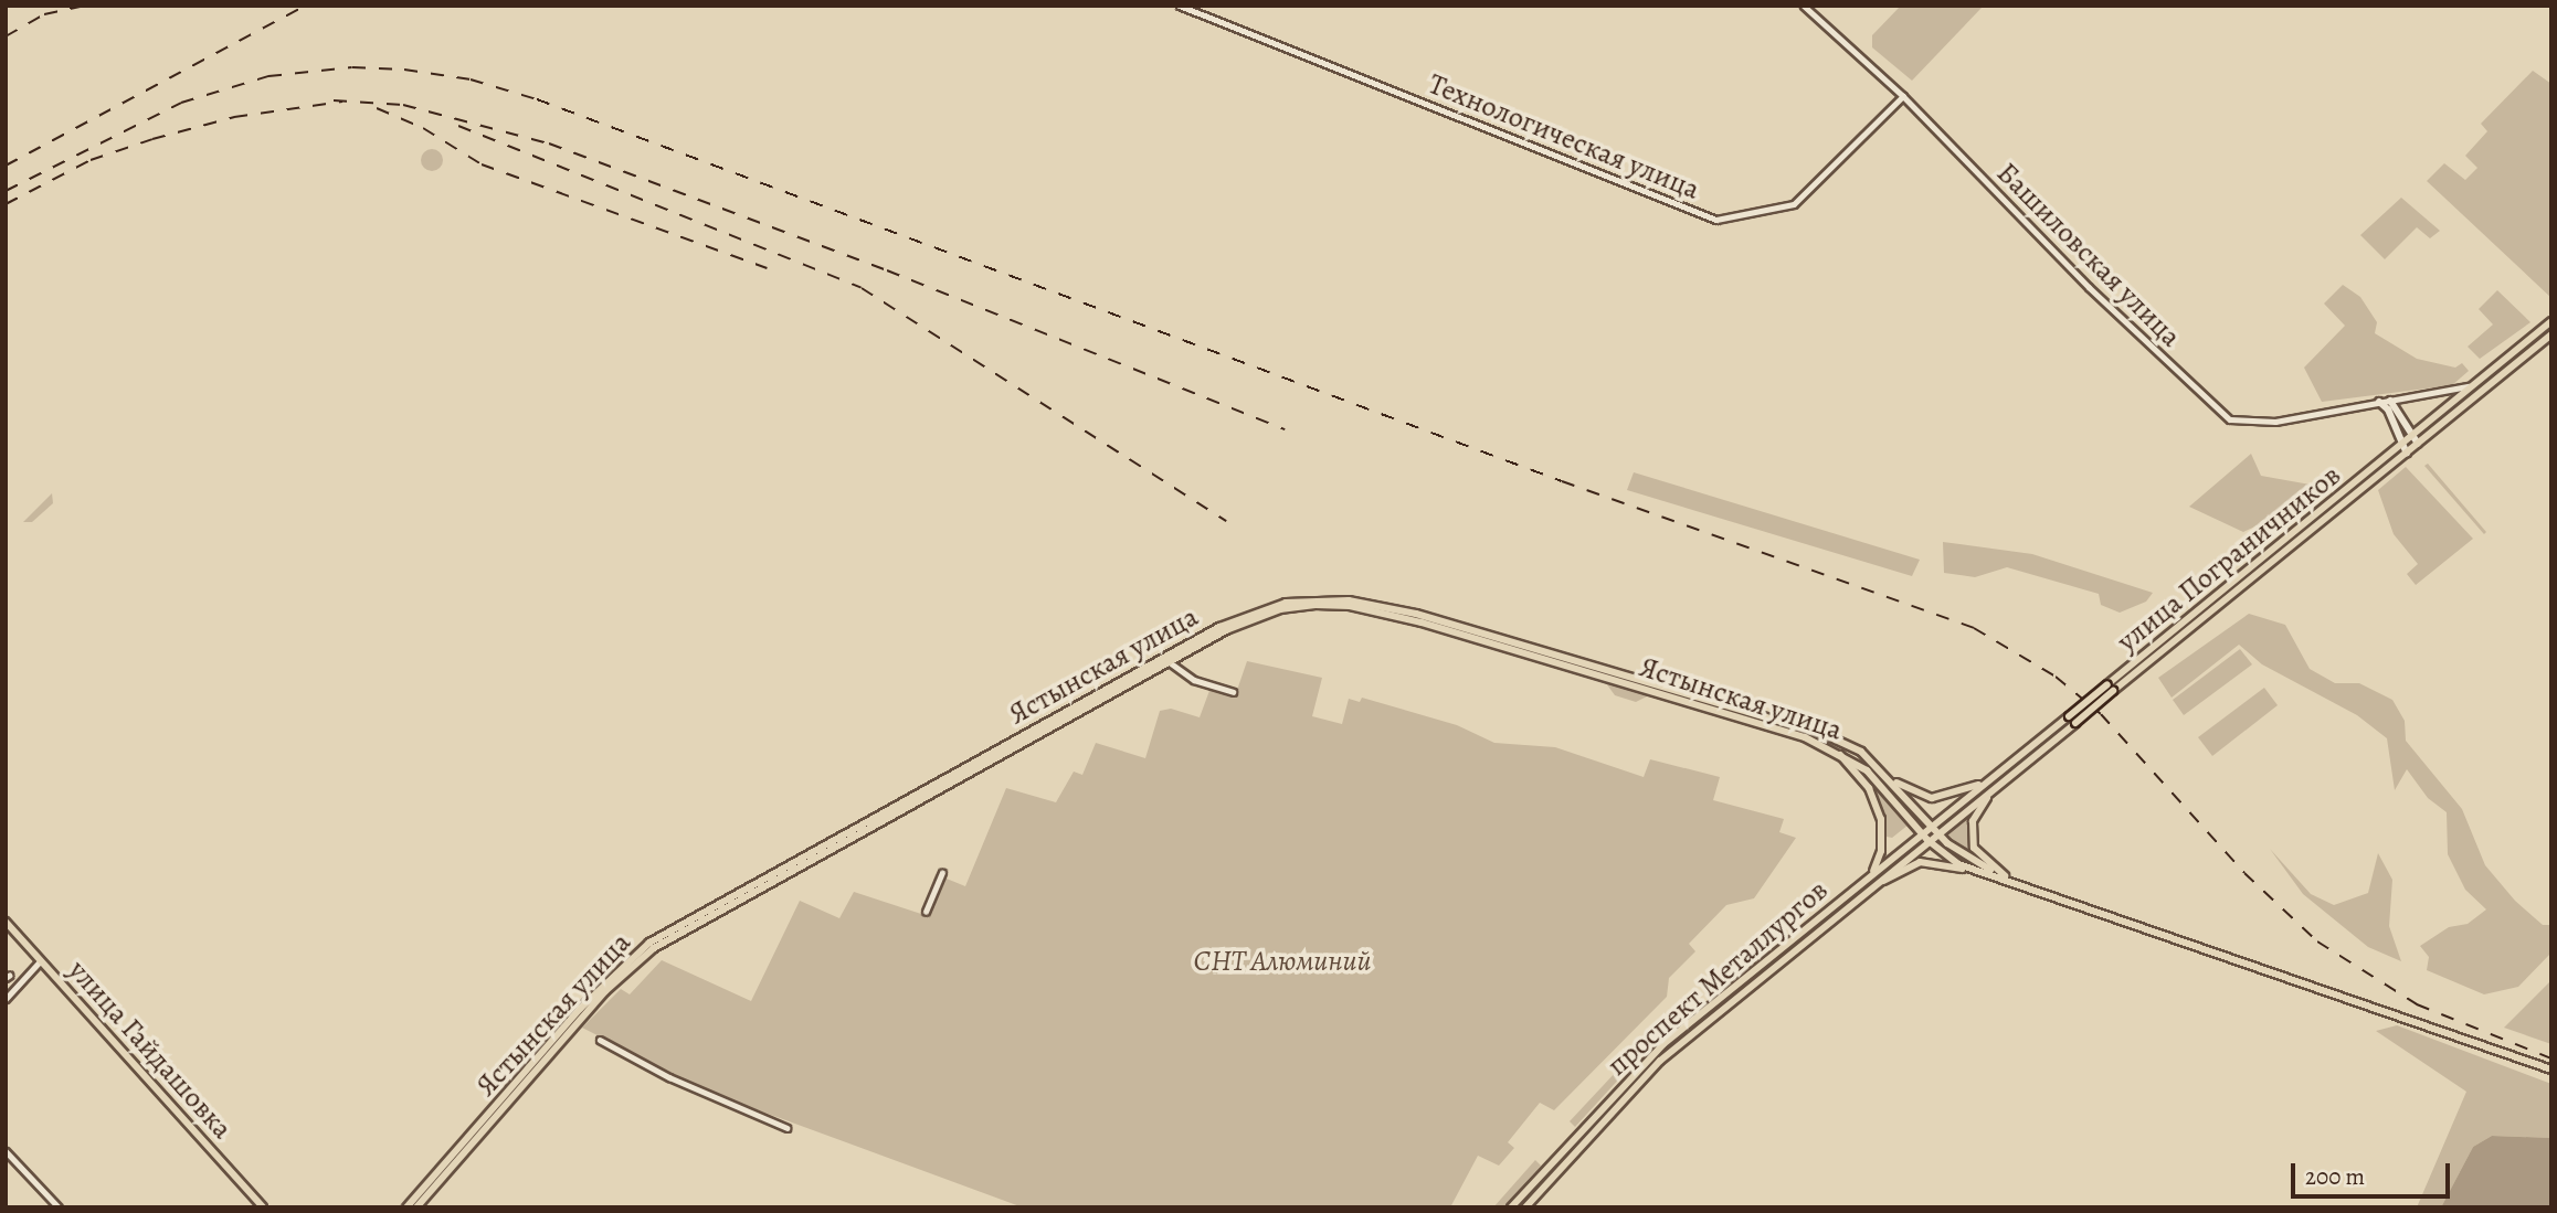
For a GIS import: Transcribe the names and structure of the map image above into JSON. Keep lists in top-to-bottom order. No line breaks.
{"streets":{"main road":["улица Пограничников","Ястынская улица","проспект Металлургов","улица Гайдашовка"],"street":["Технологическая улица","Башиловская улица"]},"crossings":[["Технологическая улица","Башиловская улица"],["Башиловская улица","улица Пограничников"],["улица Пограничников","Ястынская улица"],["улица Пограничников","проспект Металлургов"],["Ястынская улица","проспект Металлургов"]],"parks":["СНТ Алюминий"],"scale_bar":"200 m"}
